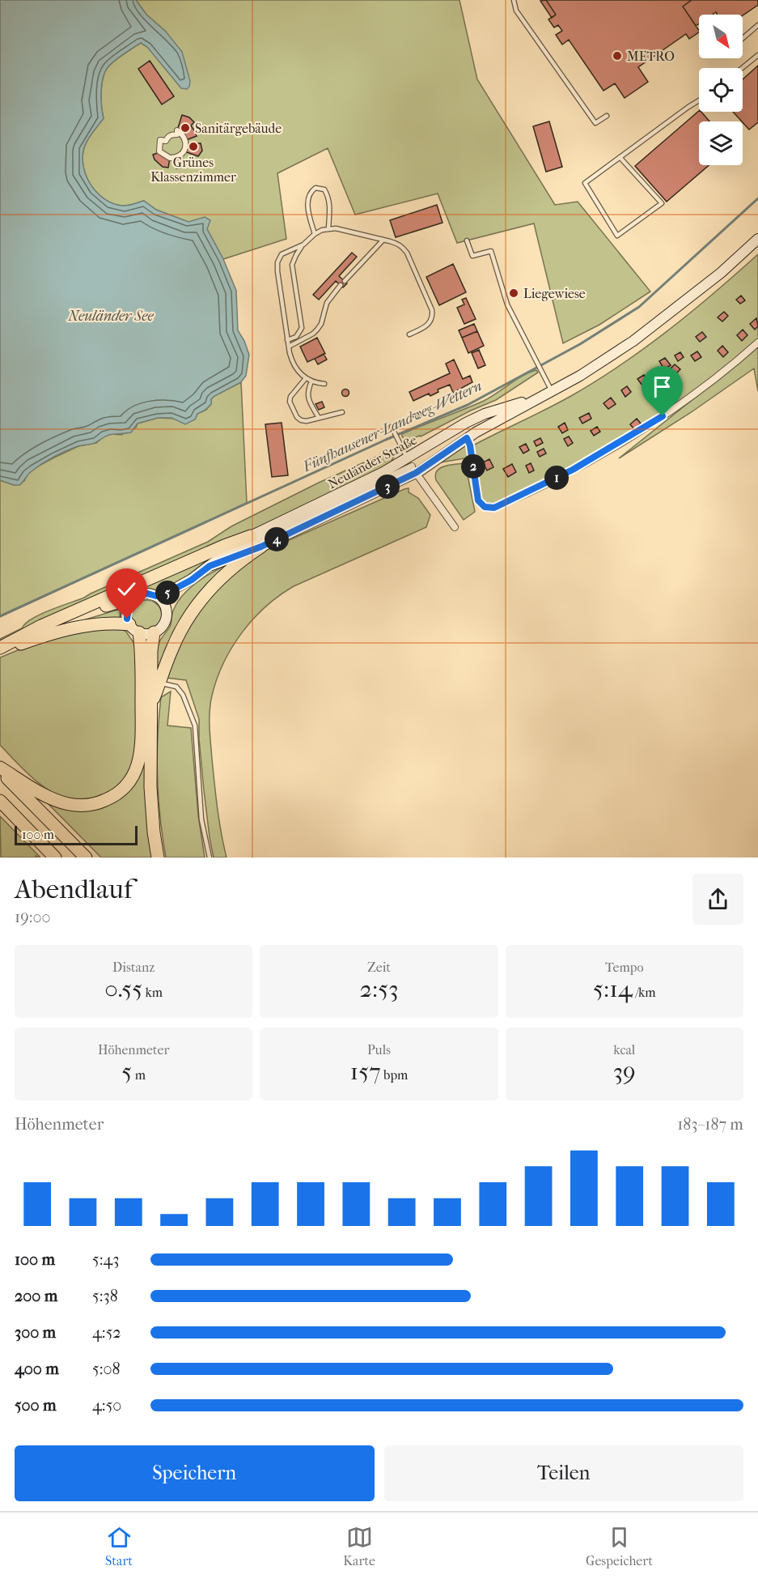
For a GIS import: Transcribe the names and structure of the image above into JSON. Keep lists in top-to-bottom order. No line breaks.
{"streets":{"main road":["Neuländer Straße"]},"water":["Neuländer See","Fünfhausener-Landweg-Wettern"],"places":["METRO","Sanitärgebäude","Grünes Klassenzimmer","Liegewiese"],"scale_bar":"100 m","north":"bottom right","page":{"pins":["2","1","3","4","5"],"scale":"100 m","heading":["Abendlauf","19:00"],"stats":[["Distanz","0.55 km"],["Zeit","2:53"],["Tempo","5:14 /km"],["Höhenmeter","5 m"],["Puls","157 bpm"],["kcal","39"]],"chart":["Höhenmeter","183–187 m"],"list":[{"name":"100 m","note":"5:43"},{"name":"200 m","note":"5:38"},{"name":"300 m","note":"4:52"},{"name":"400 m","note":"5:08"},{"name":"500 m","note":"4:50"}],"buttons":["Speichern","Teilen"],"tabs":["Start","Karte","Gespeichert"]}}
